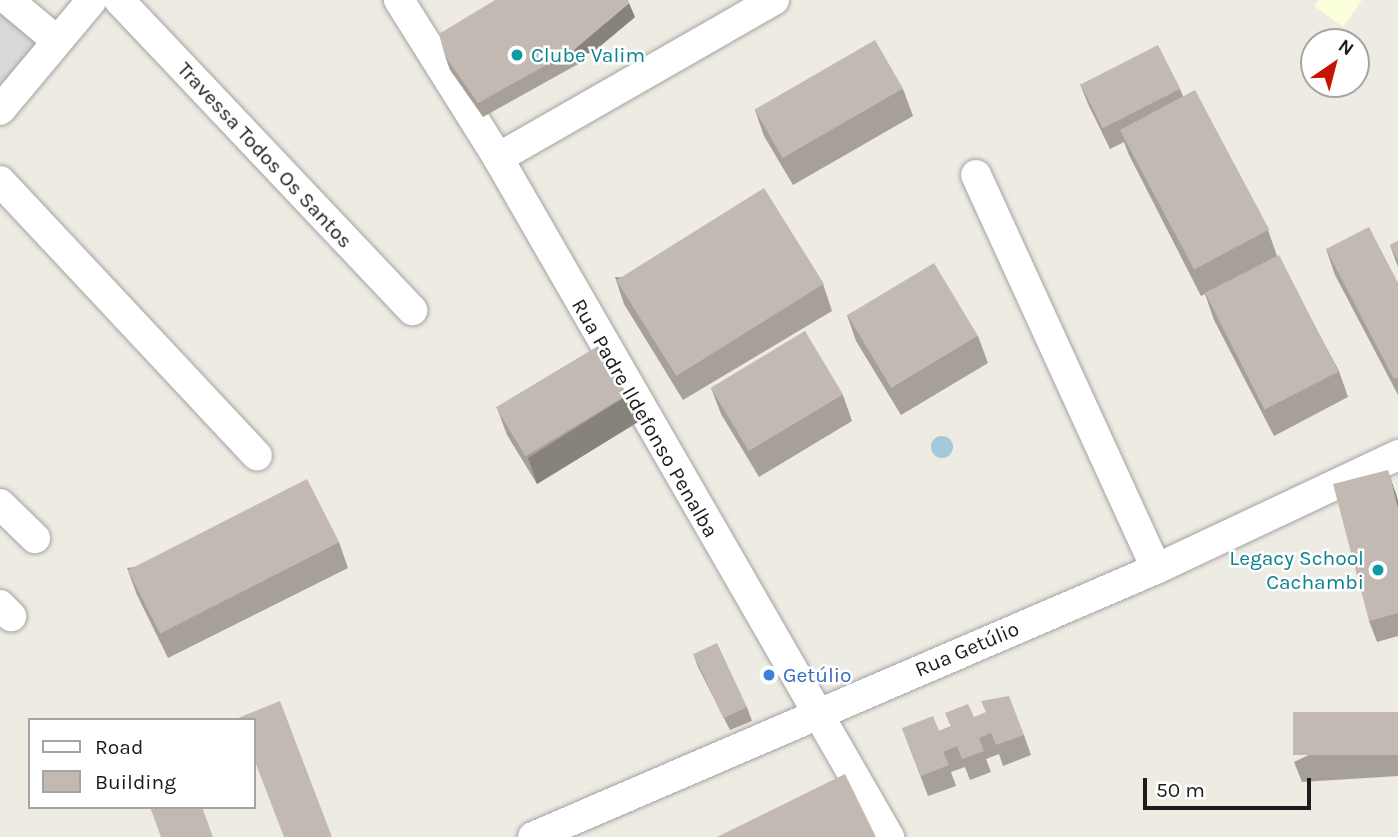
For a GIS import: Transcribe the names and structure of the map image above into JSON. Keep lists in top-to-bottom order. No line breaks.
{"streets":{"street":["Travessa Todos Os Santos","Rua Padre Ildefonso Penalba","Rua Getúlio"]},"crossings":[["Rua Padre Ildefonso Penalba","Rua Getúlio"]],"places":["Clube Valim","Legacy School Cachambi","Getúlio"],"legend":["Road","Building"],"scale_bar":"50 m","north":"top right"}
